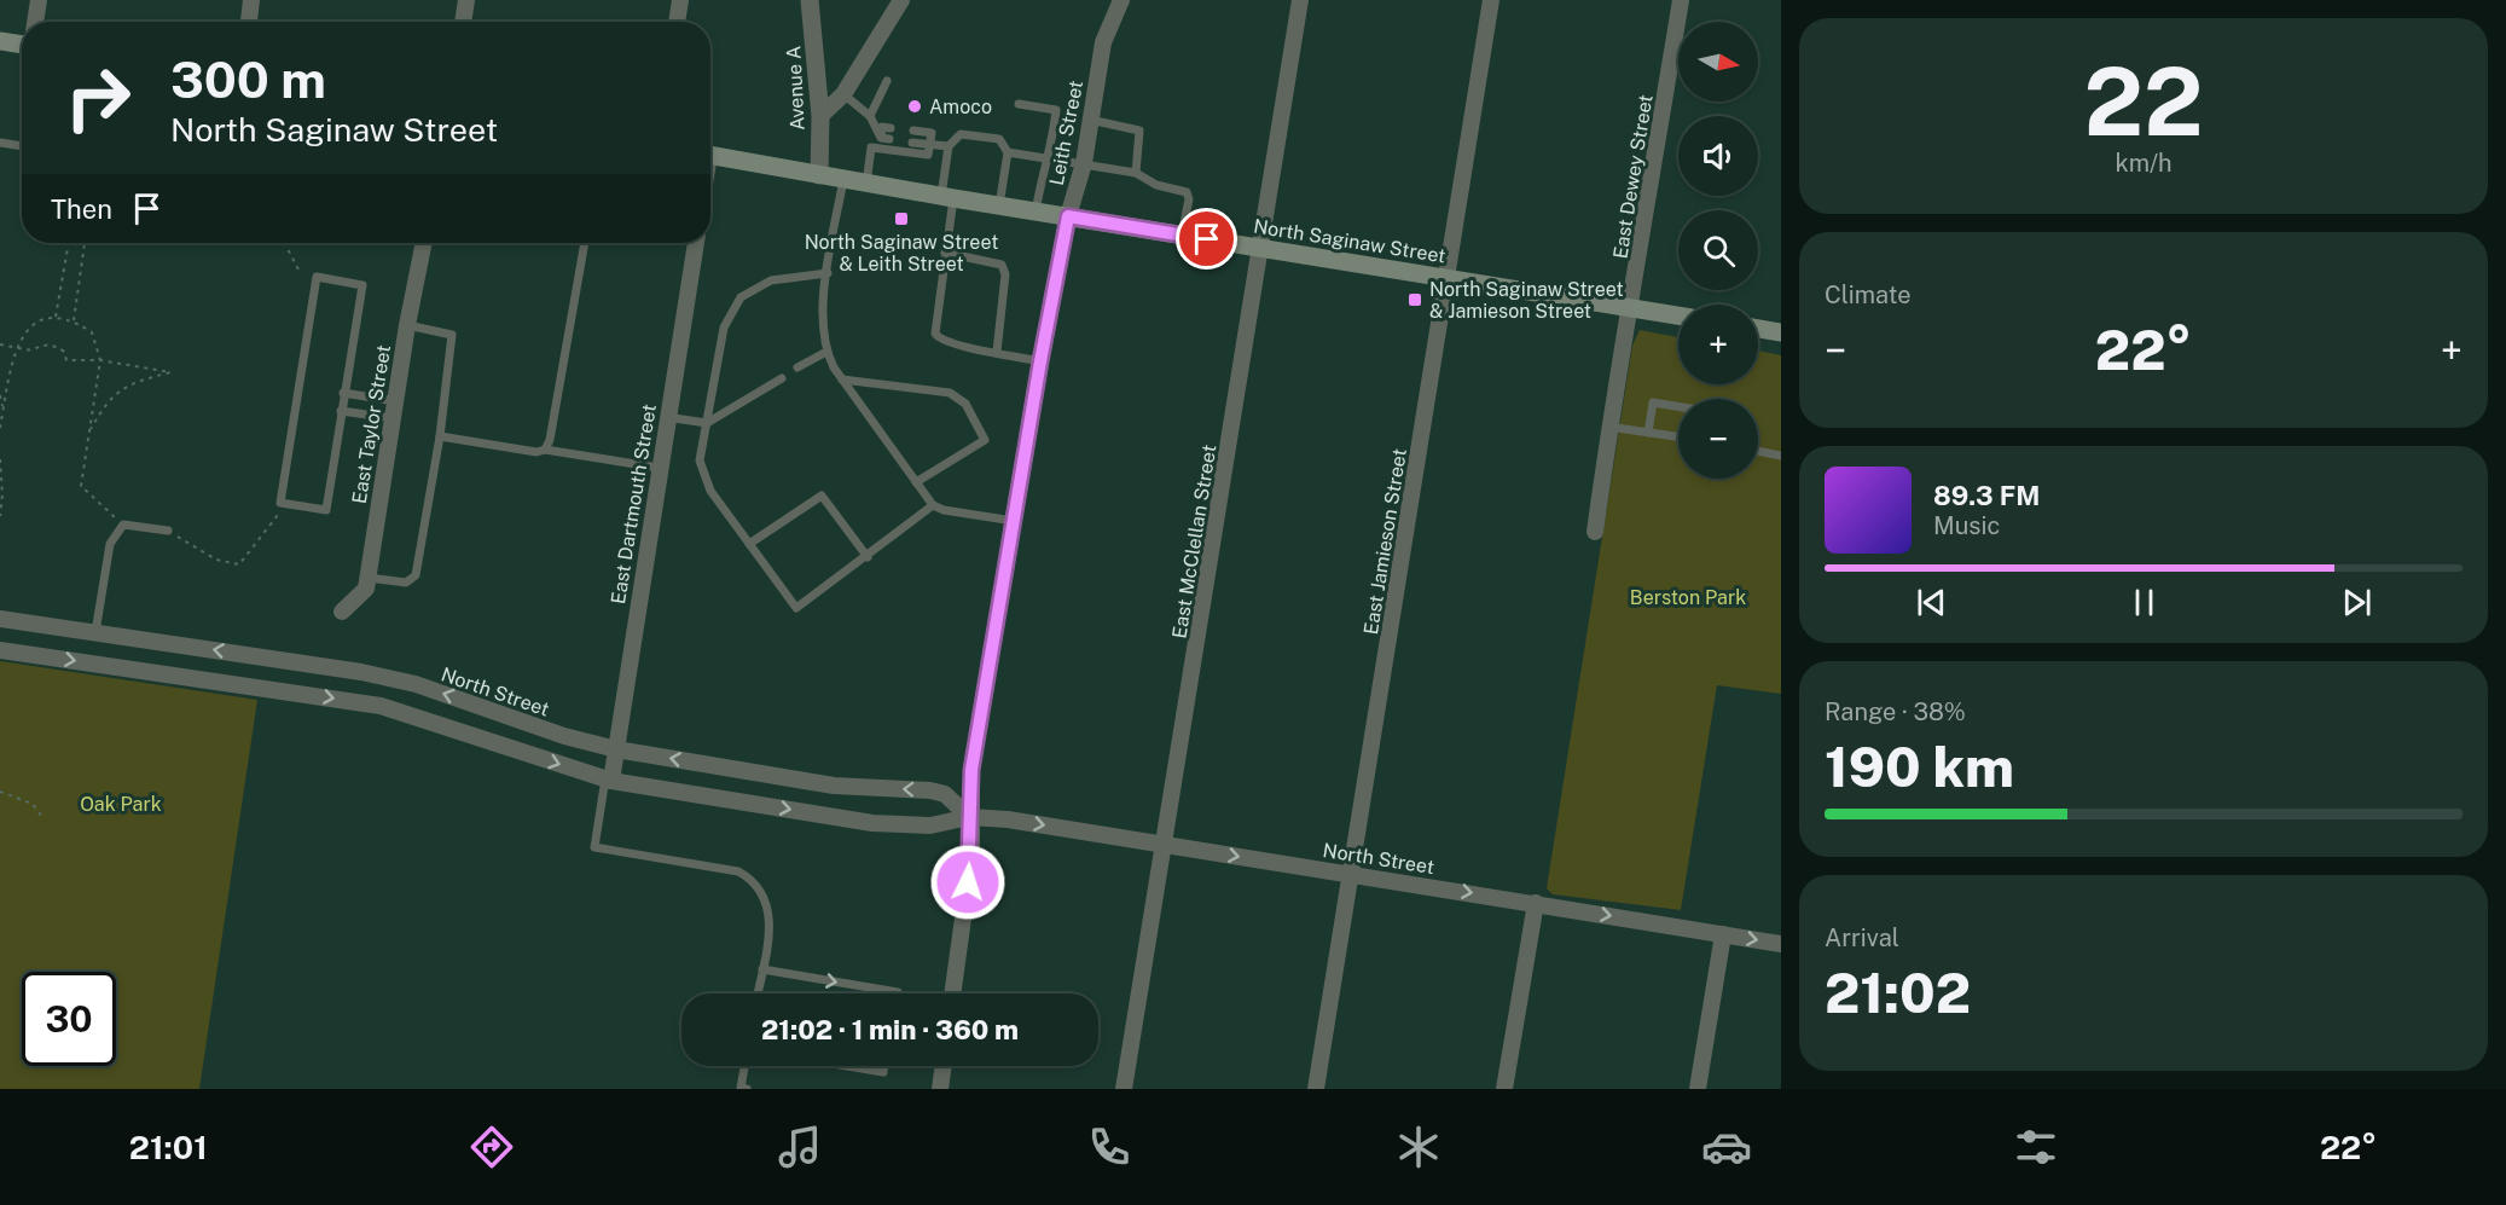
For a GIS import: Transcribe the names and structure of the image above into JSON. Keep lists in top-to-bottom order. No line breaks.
{"streets":{"main road":["North Saginaw Street"],"street":["Avenue A","Leith Street","East Dewey Street","East Taylor Street","East Dartmouth Street","East McClellan Street","East Jamieson Street","North Street"]},"crossings":[["Avenue A","North Saginaw Street"],["Leith Street","North Saginaw Street"],["Leith Street","North Street"],["East Dewey Street","North Saginaw Street"],["North Saginaw Street","East McClellan Street"],["North Saginaw Street","East Jamieson Street"],["East Dartmouth Street","North Street"],["East McClellan Street","North Street"],["East Jamieson Street","North Street"]],"parks":["Berston Park","Oak Park"],"places":{"other":["Amoco"],"transit":["North Saginaw Street & Leith Street","North Saginaw Street & Jamieson Street"]},"north":"right","page":{"tile":[["22","km/h"],"Climate",["Range · 38%","190 km"],["Arrival","21:02"]],"map_buttons":["+","−"],"turn":["300 m","North Saginaw Street"],"then":"Then","heat":["−","22°","+"],"song":["89.3 FM","Music"],"limit":"30","trip":"21:02 · 1 min · 360 m","tabs":["21:01","22°"]}}
